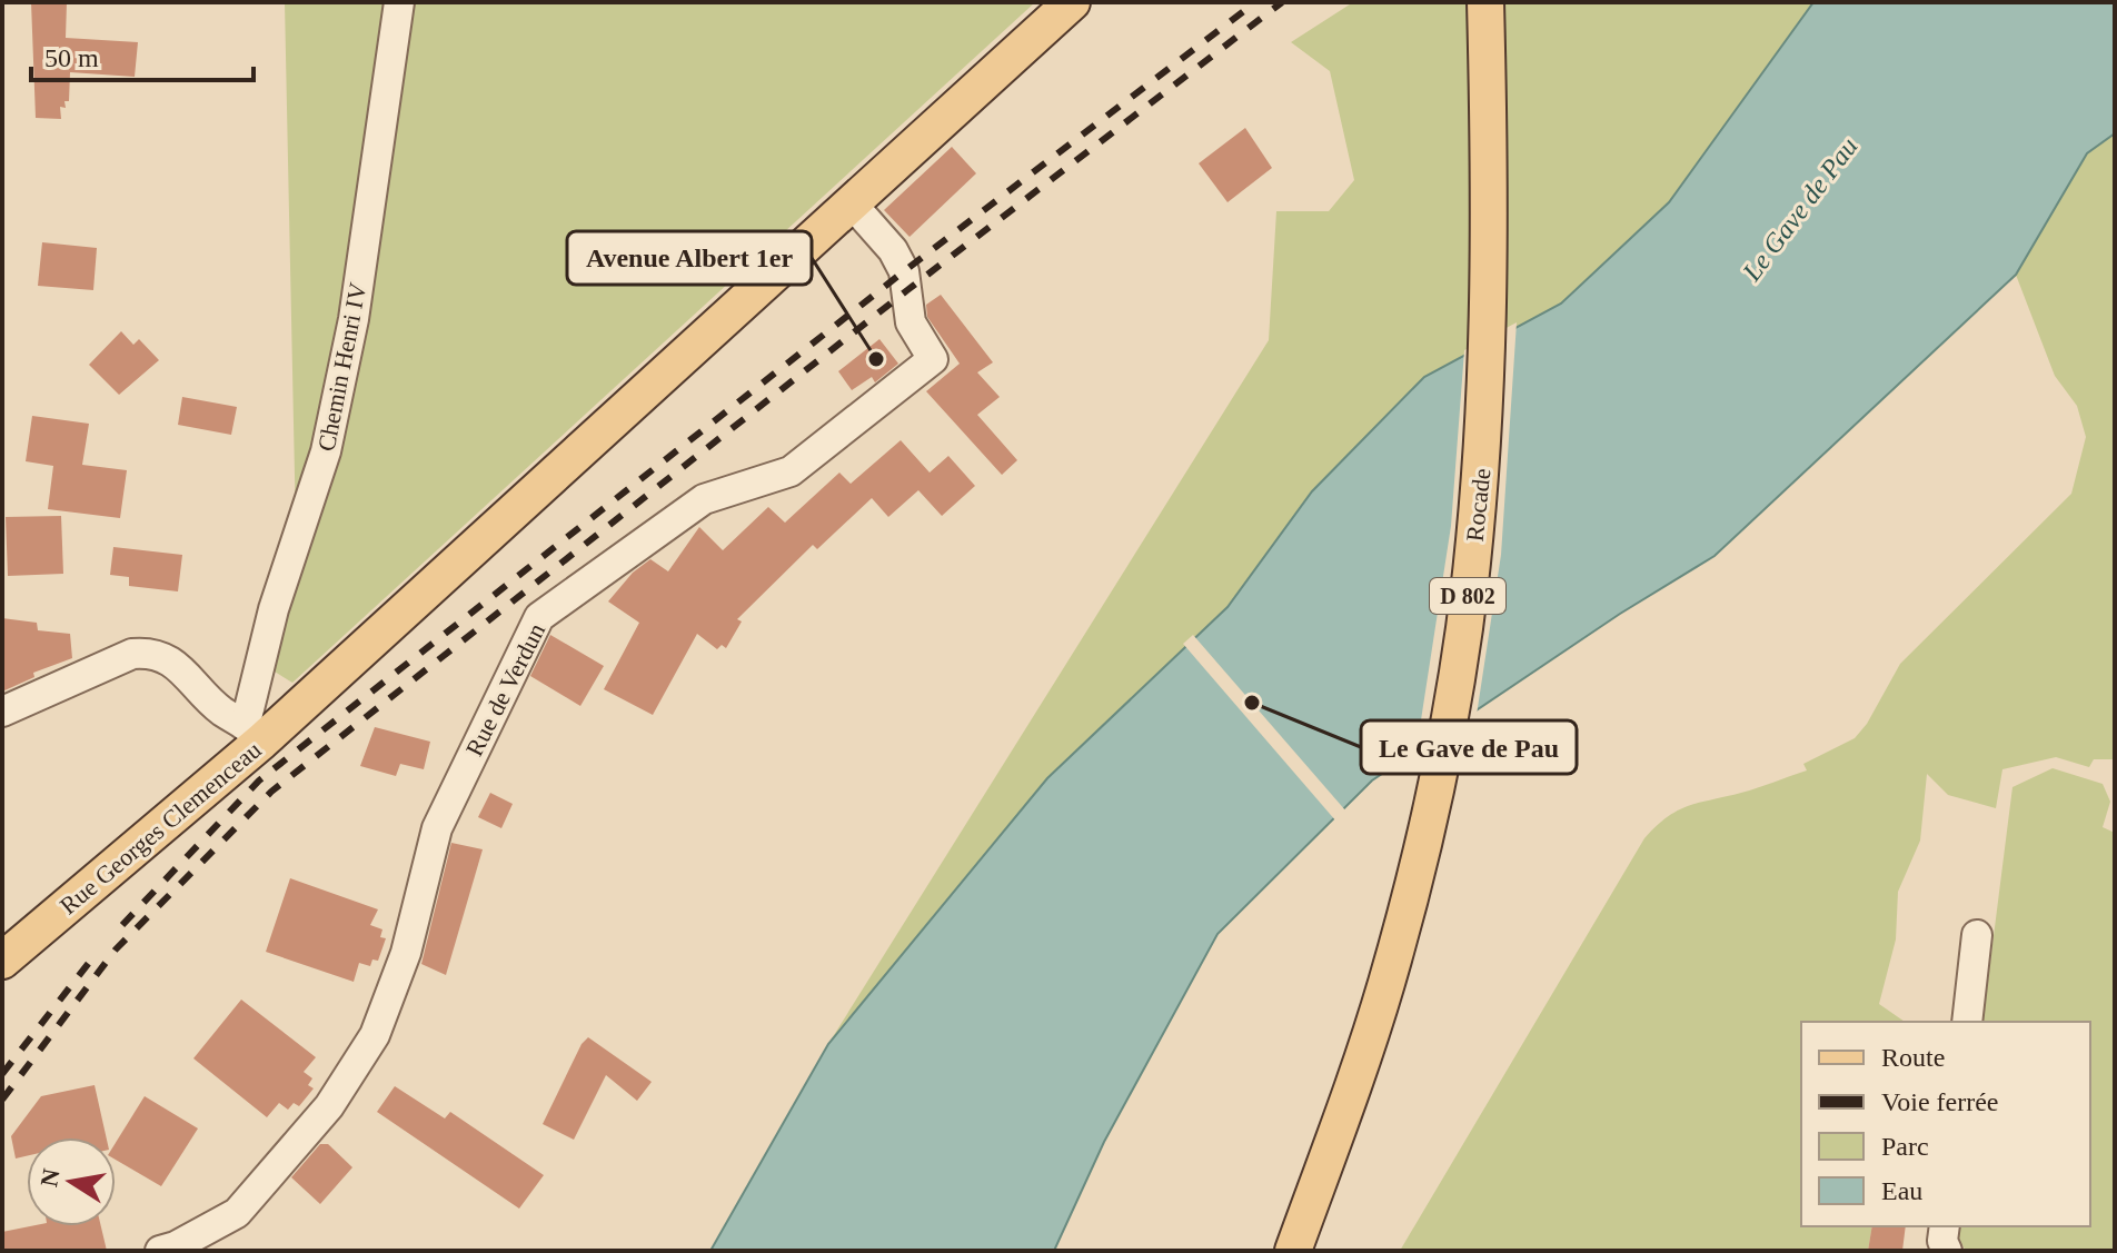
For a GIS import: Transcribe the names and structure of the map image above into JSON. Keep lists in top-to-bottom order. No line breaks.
{"streets":{"main road":["Rocade","D 802","Rue Georges Clemenceau"],"street":["Chemin Henri IV","Rue de Verdun"]},"crossings":[["Chemin Henri IV","Rue Georges Clemenceau"],["Rue de Verdun","Rue Georges Clemenceau"]],"water":["Le Gave de Pau"],"places":["Avenue Albert 1er","Le Gave de Pau"],"legend":["Route","Voie ferrée","Parc","Eau"],"scale_bar":"50 m","north":"left"}
